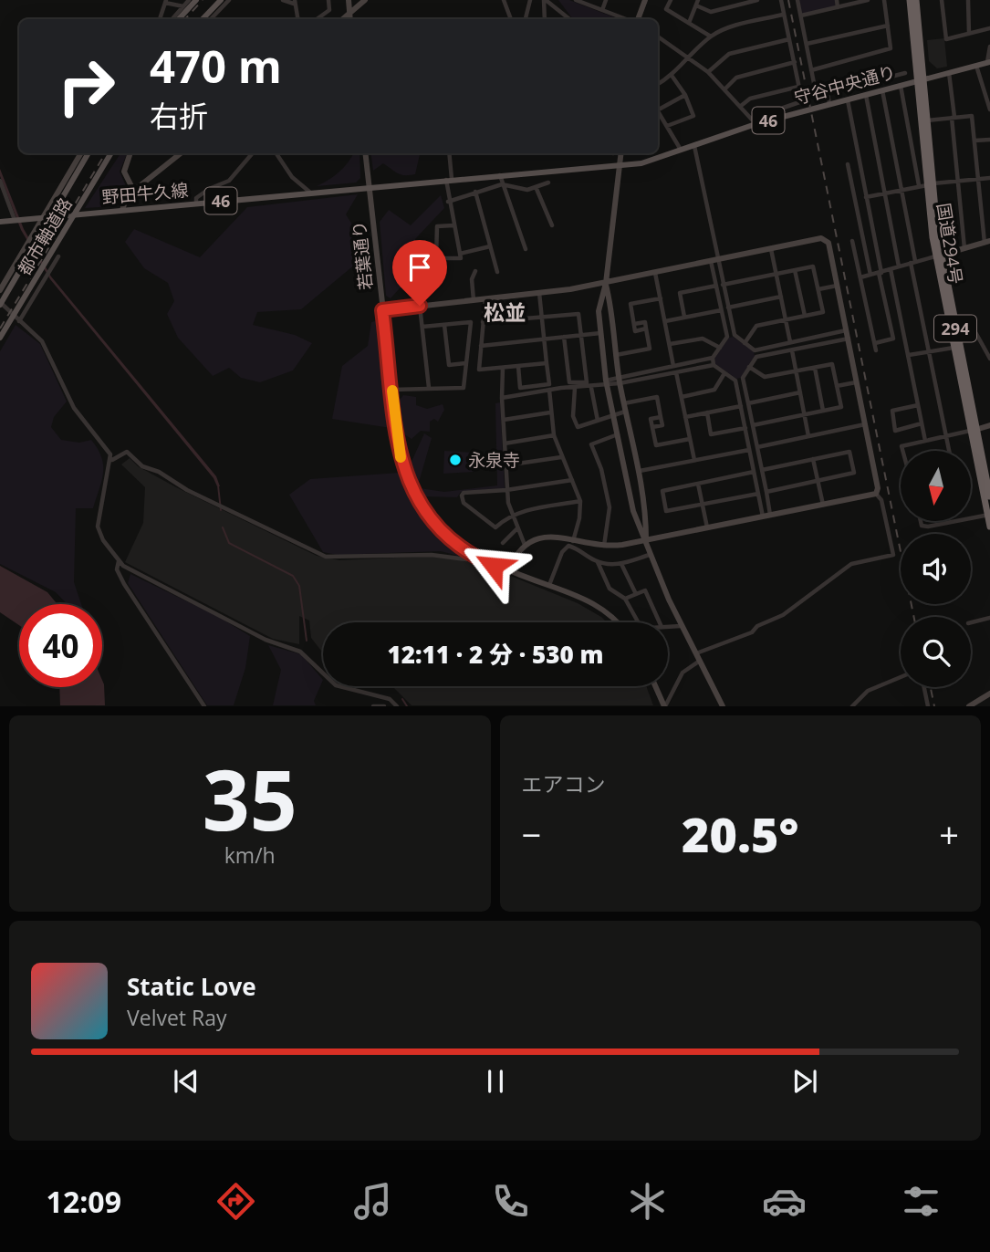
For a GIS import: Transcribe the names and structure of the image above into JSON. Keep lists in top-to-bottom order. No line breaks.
{"streets":{"highway":["国道294号","294"],"main road":["守谷中央通り","46","野田牛久線","都市軸道路"],"street":["若葉通り"]},"crossings":[["守谷中央通り","野田牛久線"],["守谷中央通り","国道294号"],["守谷中央通り","若葉通り"],["野田牛久線","若葉通り"]],"districts":["松並"],"places":["永泉寺"],"north":"bottom","page":{"turn":["470 m","右折"],"limit":"40","trip":"12:11 · 2 分 · 530 m","tile":[["35","km/h"],"エアコン"],"heat":["−","20.5°","+"],"song":["Static Love","Velvet Ray"],"tabs":"12:09"}}
